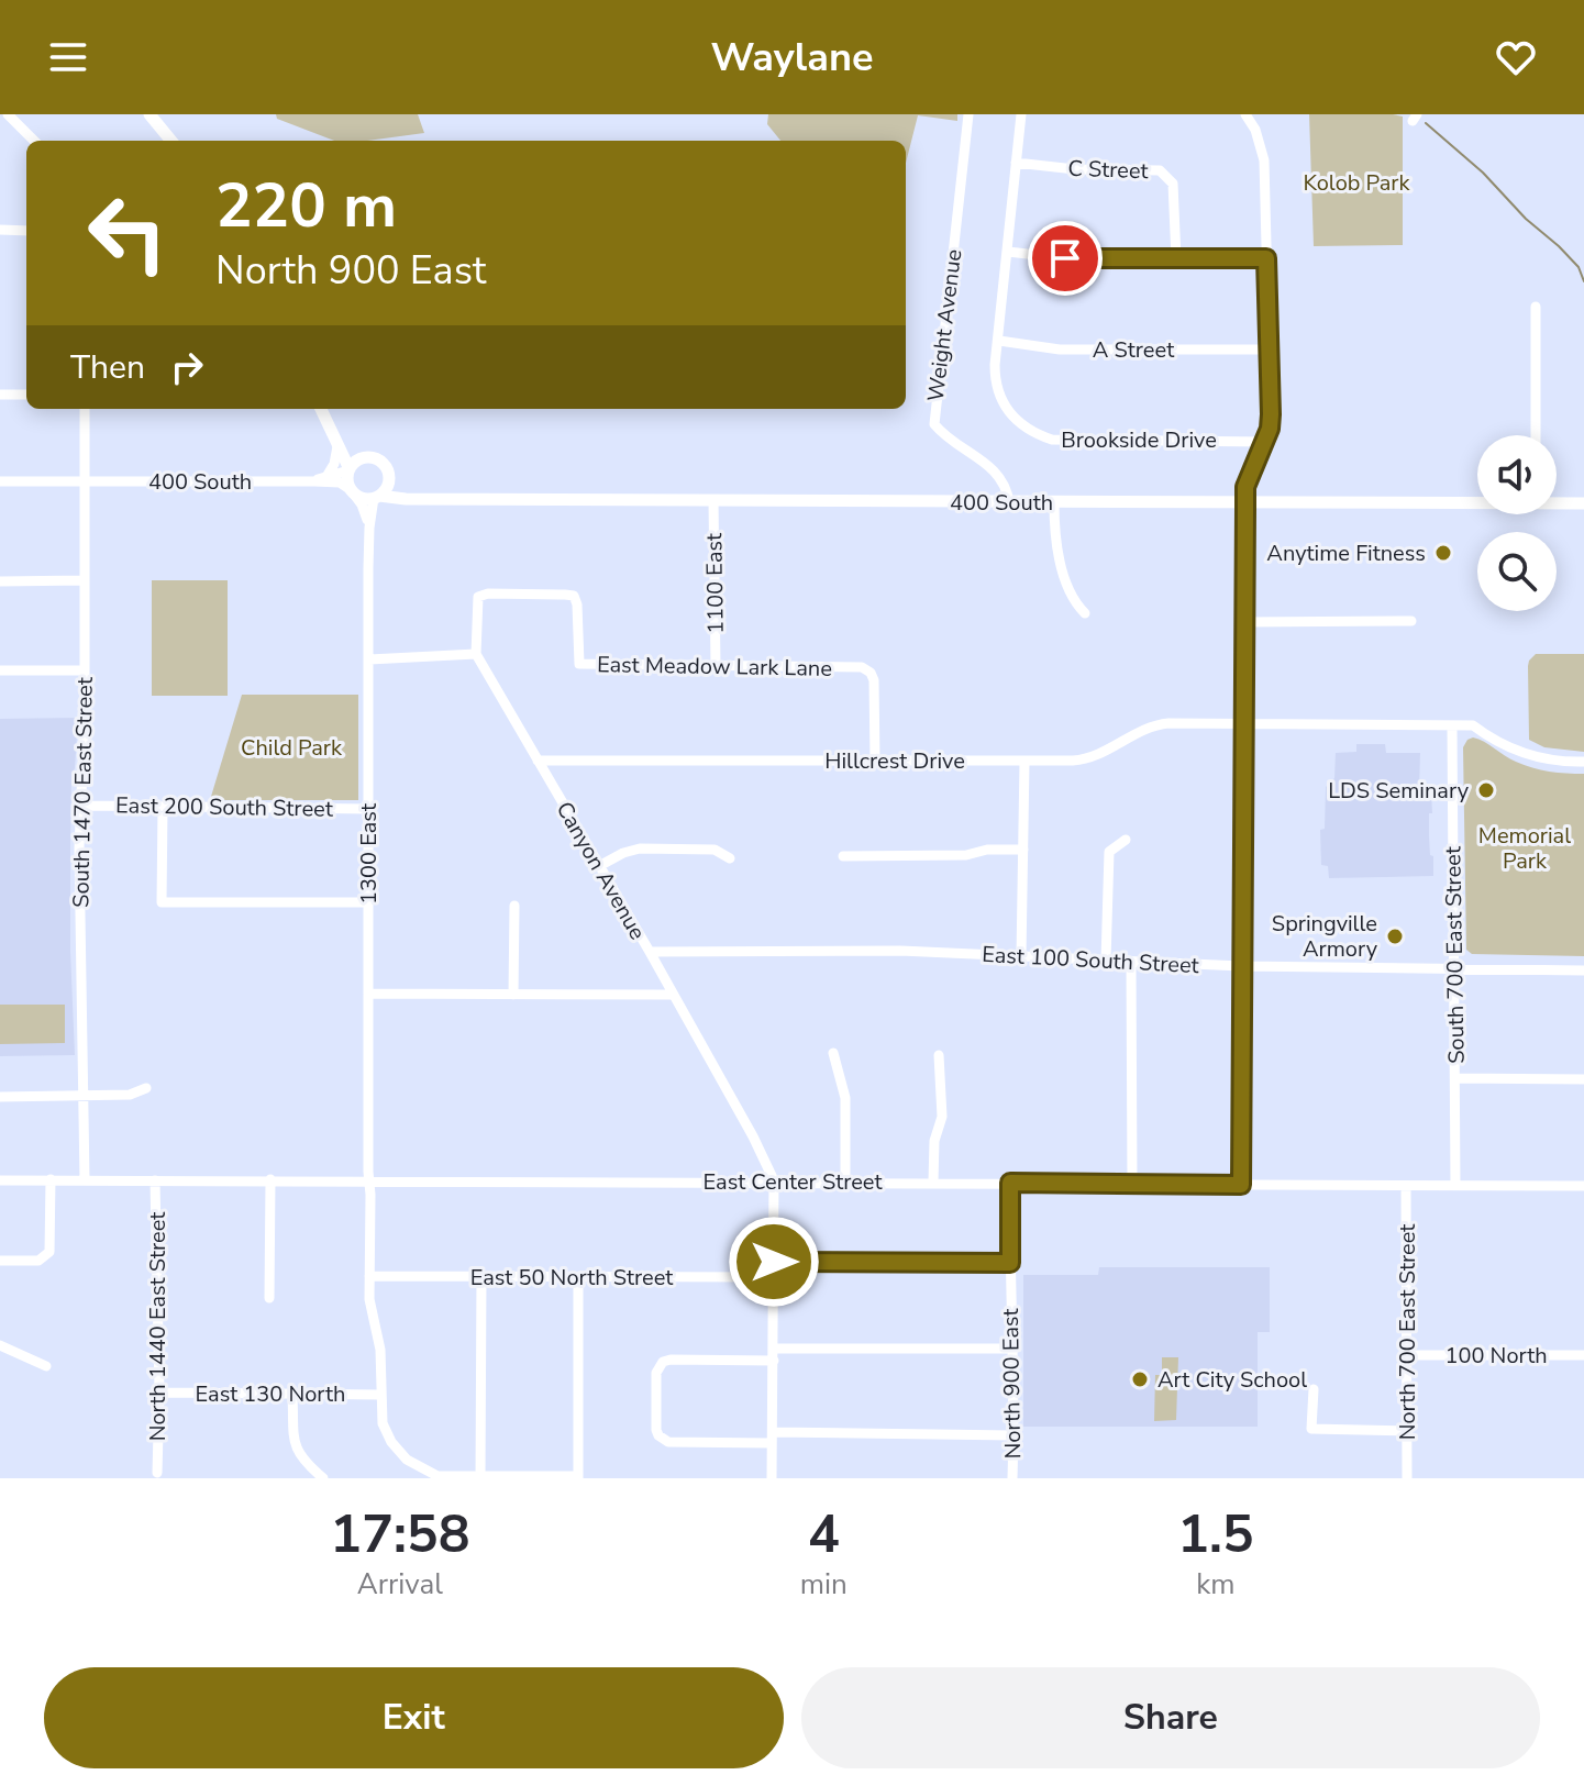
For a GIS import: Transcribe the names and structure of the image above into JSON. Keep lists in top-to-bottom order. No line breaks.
{"streets":{"main road":["400 South"],"street":["C Street","Weight Avenue","A Street","Brookside Drive","1100 East","East Meadow Lark Lane","Hillcrest Drive","South 1470 East Street","East 200 South Street","1300 East","Canyon Avenue","South 700 East Street","East 100 South Street","East Center Street","East 50 North Street","North 1440 East Street","North 700 East Street","100 North","North 900 East","East 130 North"]},"crossings":[["C Street","Brookside Drive"],["Weight Avenue","400 South"],["A Street","Brookside Drive"],["400 South","1100 East"],["400 South","South 1470 East Street"],["400 South","1300 East"],["1100 East","East Meadow Lark Lane"],["East Meadow Lark Lane","Hillcrest Drive"],["East Meadow Lark Lane","Canyon Avenue"],["Hillcrest Drive","Canyon Avenue"],["Hillcrest Drive","South 700 East Street"],["South 1470 East Street","East 200 South Street"],["South 1470 East Street","East Center Street"],["East 200 South Street","1300 East"],["1300 East","East Center Street"],["1300 East","East 50 North Street"],["1300 East","East 130 North"],["Canyon Avenue","East 100 South Street"],["Canyon Avenue","East Center Street"],["South 700 East Street","East 100 South Street"],["South 700 East Street","East Center Street"],["East Center Street","North 1440 East Street"],["East Center Street","North 700 East Street"],["East Center Street","North 900 East"],["North 1440 East Street","East 130 North"],["North 700 East Street","100 North"]],"parks":["Kolob Park","Child Park","Memorial Park"],"places":["Anytime Fitness","LDS Seminary","Springville Armory","Art City School"],"page":{"header":"Waylane","turn":["220 m","North 900 East"],"then":"Then","eta":["17:58","Arrival","4","min","1.5","km"],"buttons":["Exit","Share"]}}
